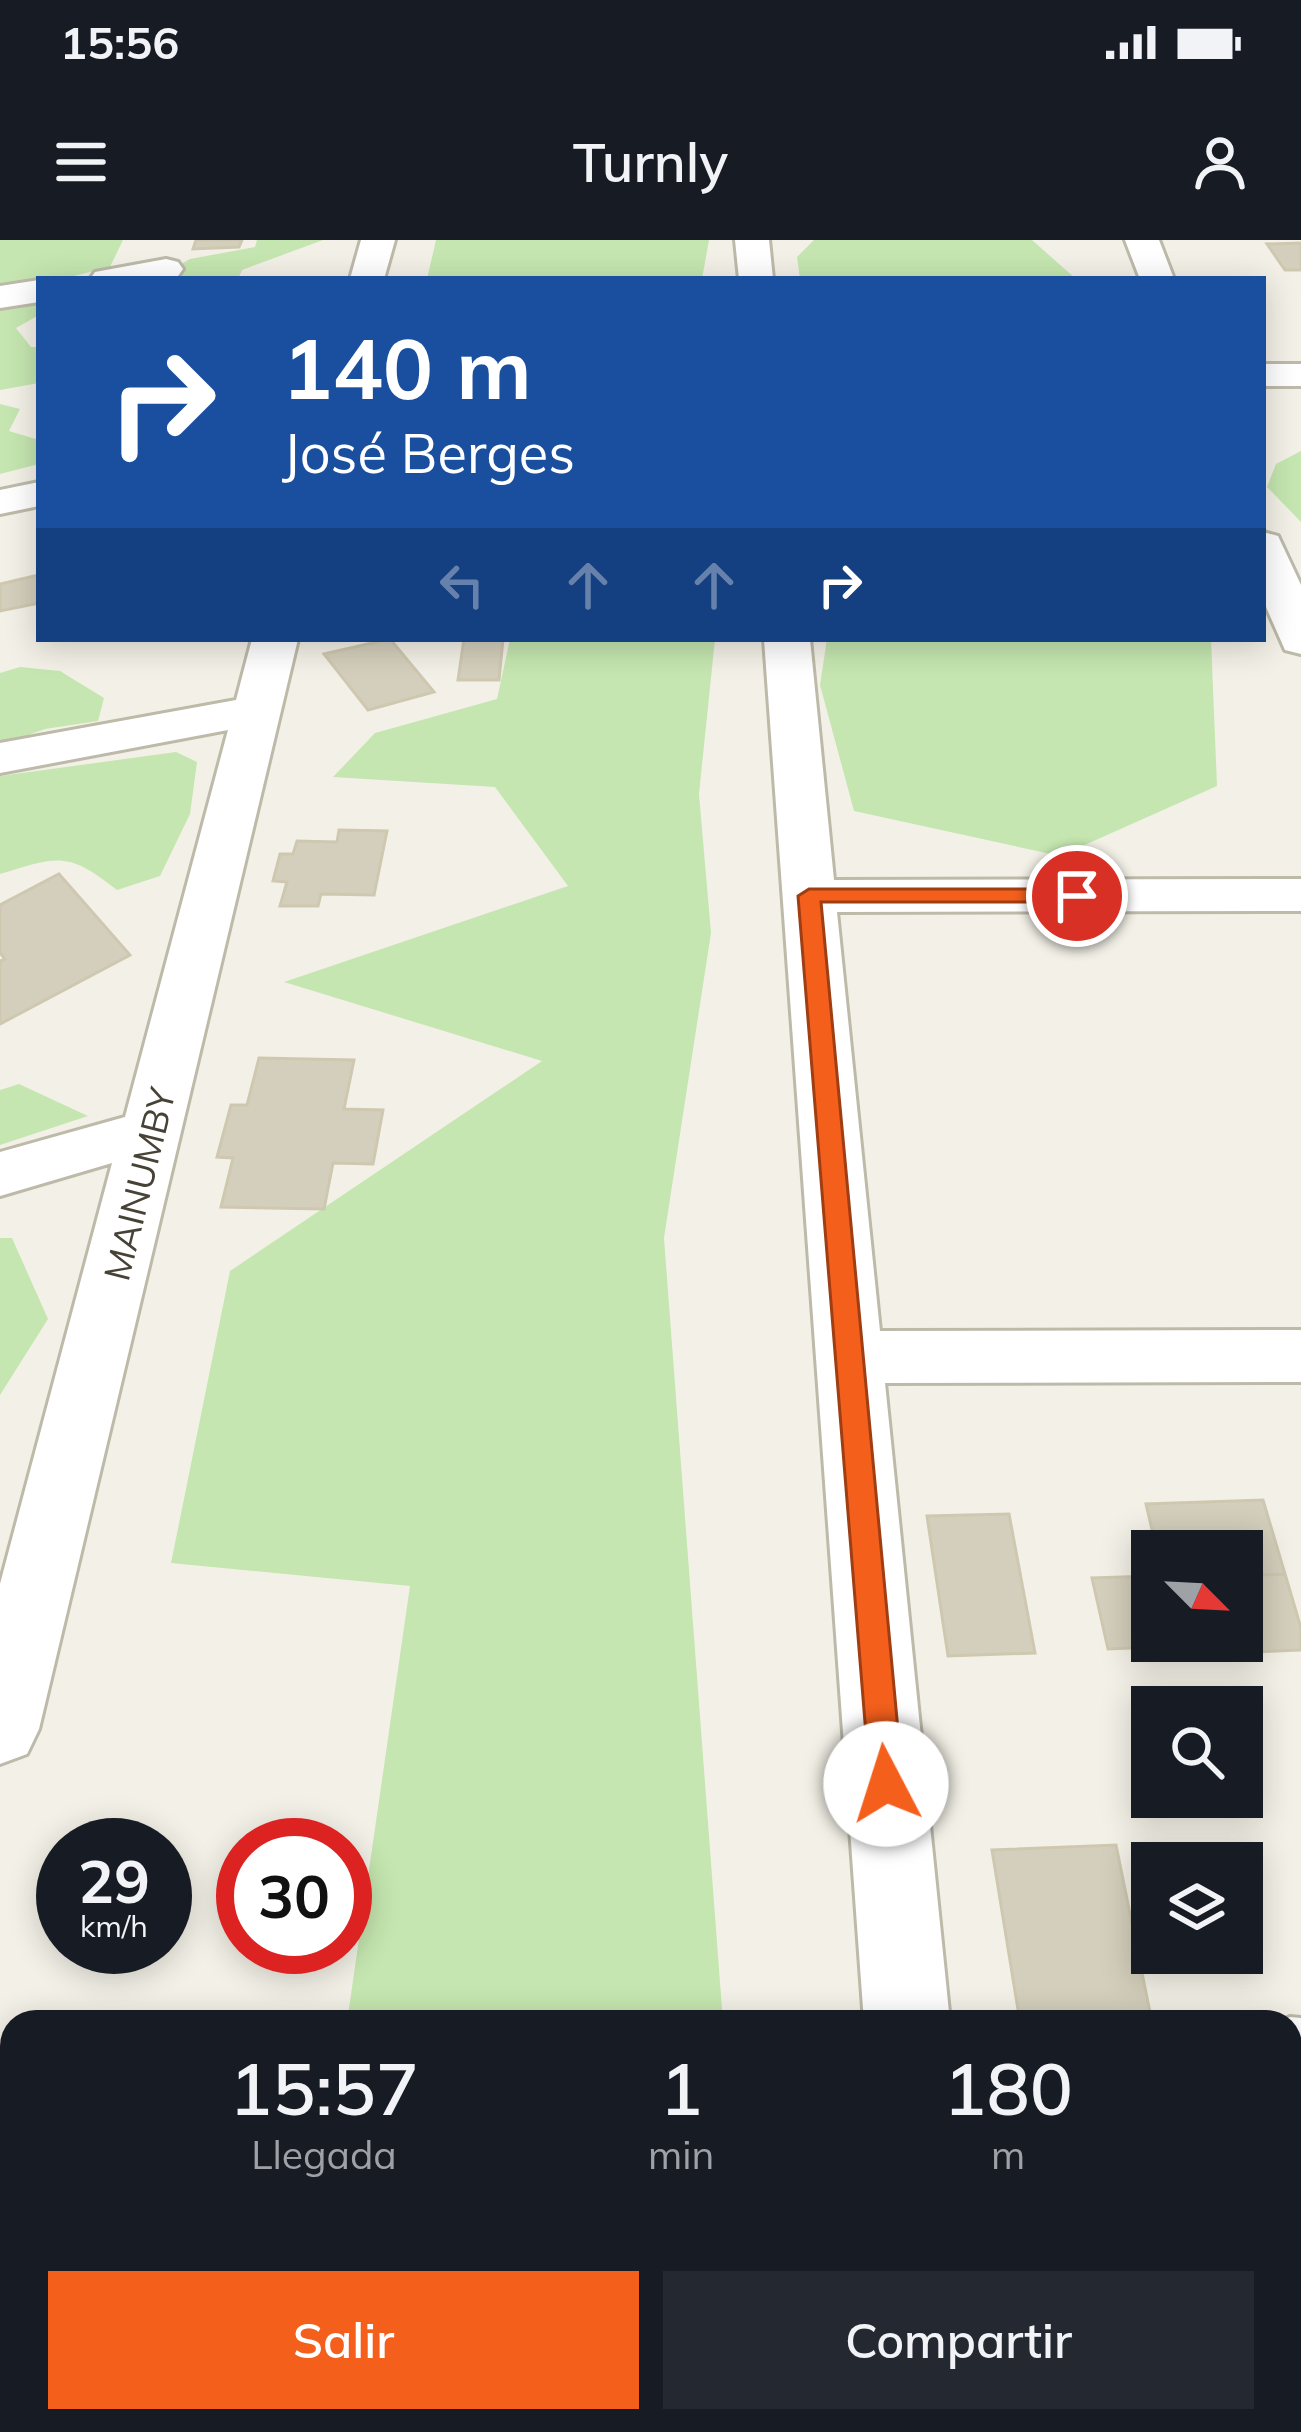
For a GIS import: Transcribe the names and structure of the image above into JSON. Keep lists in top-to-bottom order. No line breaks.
{"streets":{"street":["MAINUMBY"]},"north":"bottom right","page":{"status":"15:56","header":"Turnly","turn":["140 m","José Berges"],"speed":"29 km/h","limit":"30","eta":["15:57","Llegada","1","min","180","m"],"buttons":["Salir","Compartir"]}}
